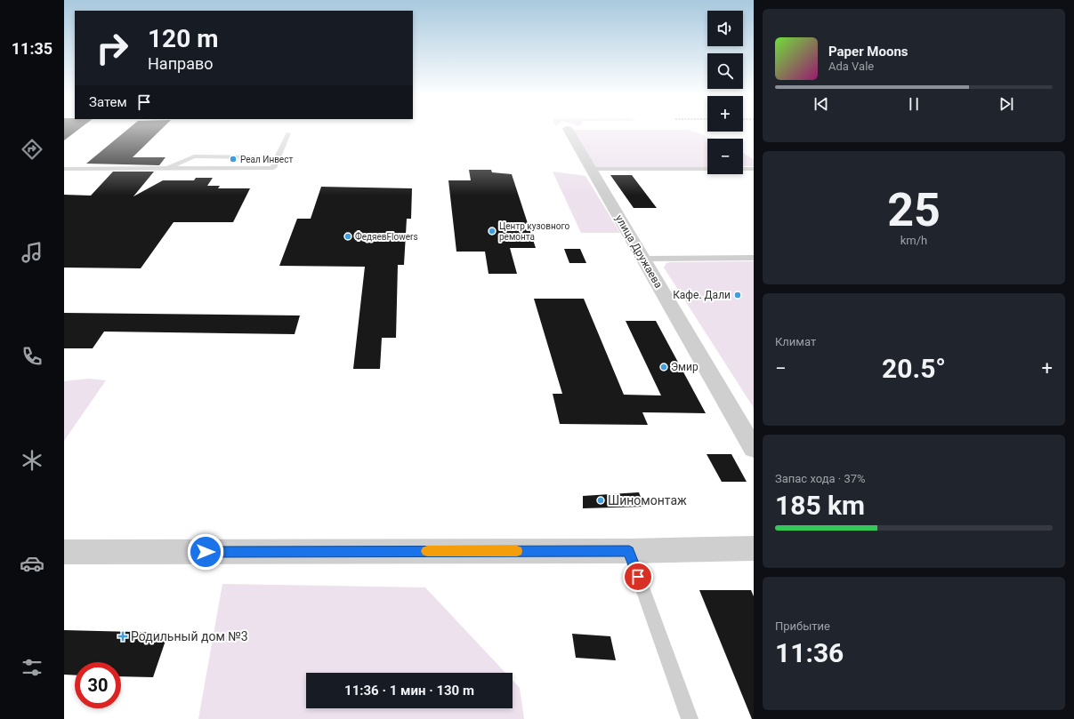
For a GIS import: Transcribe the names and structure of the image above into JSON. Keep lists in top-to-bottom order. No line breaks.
{"streets":{"street":["улица Дружаева"]},"places":{"other":["Реал Инвест","Центр кузовного ремонта","ФедяевFlowers","Кафе. Дали","Эмир","Шиномонтаж"],"health":["Родильный дом №3"]},"page":{"tabs":"11:35","map_buttons":["+","−"],"turn":["120 m","Направо"],"song":["Paper Moons","Ada Vale"],"then":"Затем","tile":[["25","km/h"],"Климат",["Запас хода · 37%","185 km"],["Прибытие","11:36"]],"heat":["−","20.5°","+"],"limit":"30","trip":"11:36 · 1 мин · 130 m"}}
